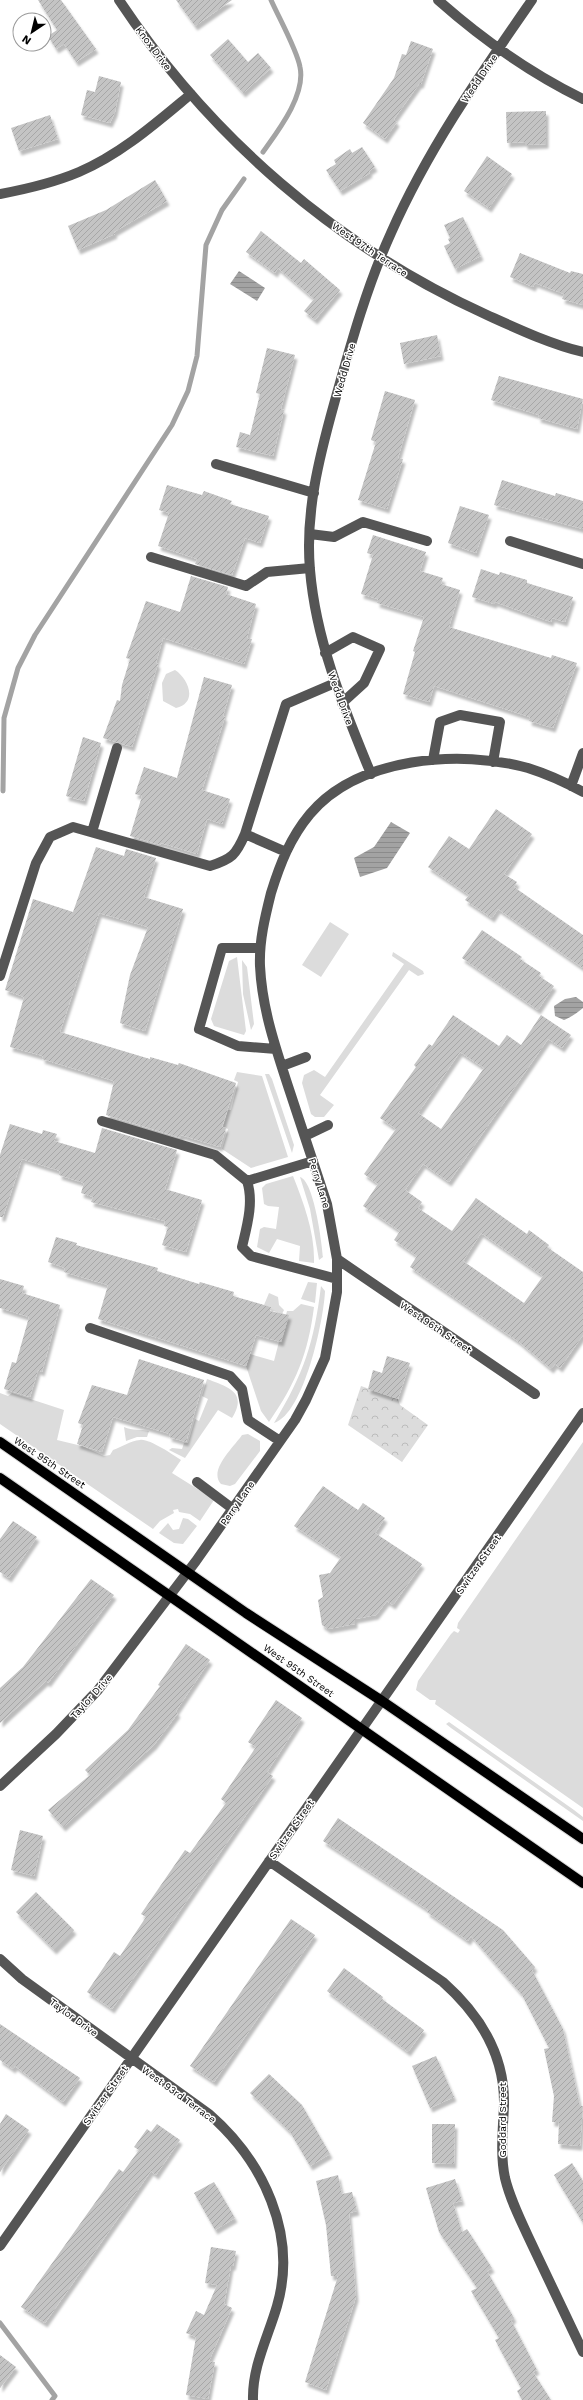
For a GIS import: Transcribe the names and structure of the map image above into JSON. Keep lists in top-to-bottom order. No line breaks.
{"streets":{"main road":["West 95th Street"],"street":["Knox Drive","Wedd Drive","West 97th Terrace","Perry Lane","West 96th Street","Switzer Street","Taylor Drive","West 93rd Terrace","Goddard Street"]},"crossings":[["Knox Drive","West 97th Terrace"],["Wedd Drive","West 97th Terrace"],["Wedd Drive","Perry Lane"],["Perry Lane","West 96th Street"],["Perry Lane","West 95th Street"],["Perry Lane","Taylor Drive"],["West 95th Street","Switzer Street"],["West 95th Street","Taylor Drive"],["Switzer Street","Taylor Drive"],["Switzer Street","West 93rd Terrace"],["Switzer Street","Goddard Street"],["Taylor Drive","West 93rd Terrace"]],"north":"bottom left"}
